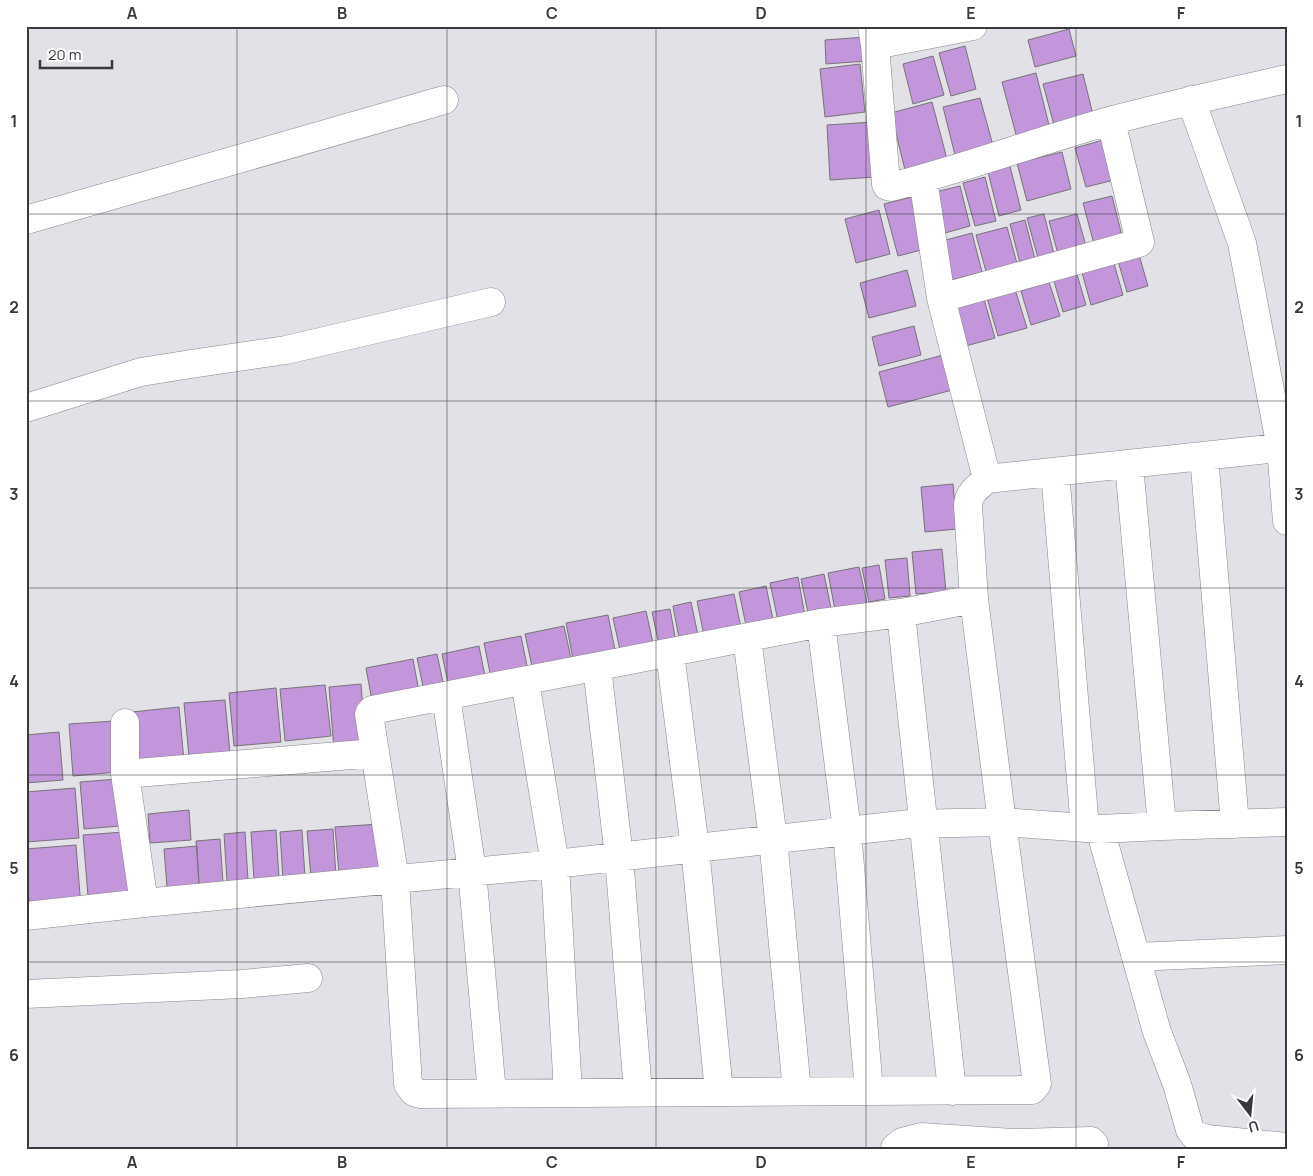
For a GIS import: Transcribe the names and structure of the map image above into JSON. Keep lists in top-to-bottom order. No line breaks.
{"scale_bar":"20 m","north":"bottom","grid":{"columns":["A","B","C","D","E","F"],"rows":["1","2","3","4","5","6"]}}
